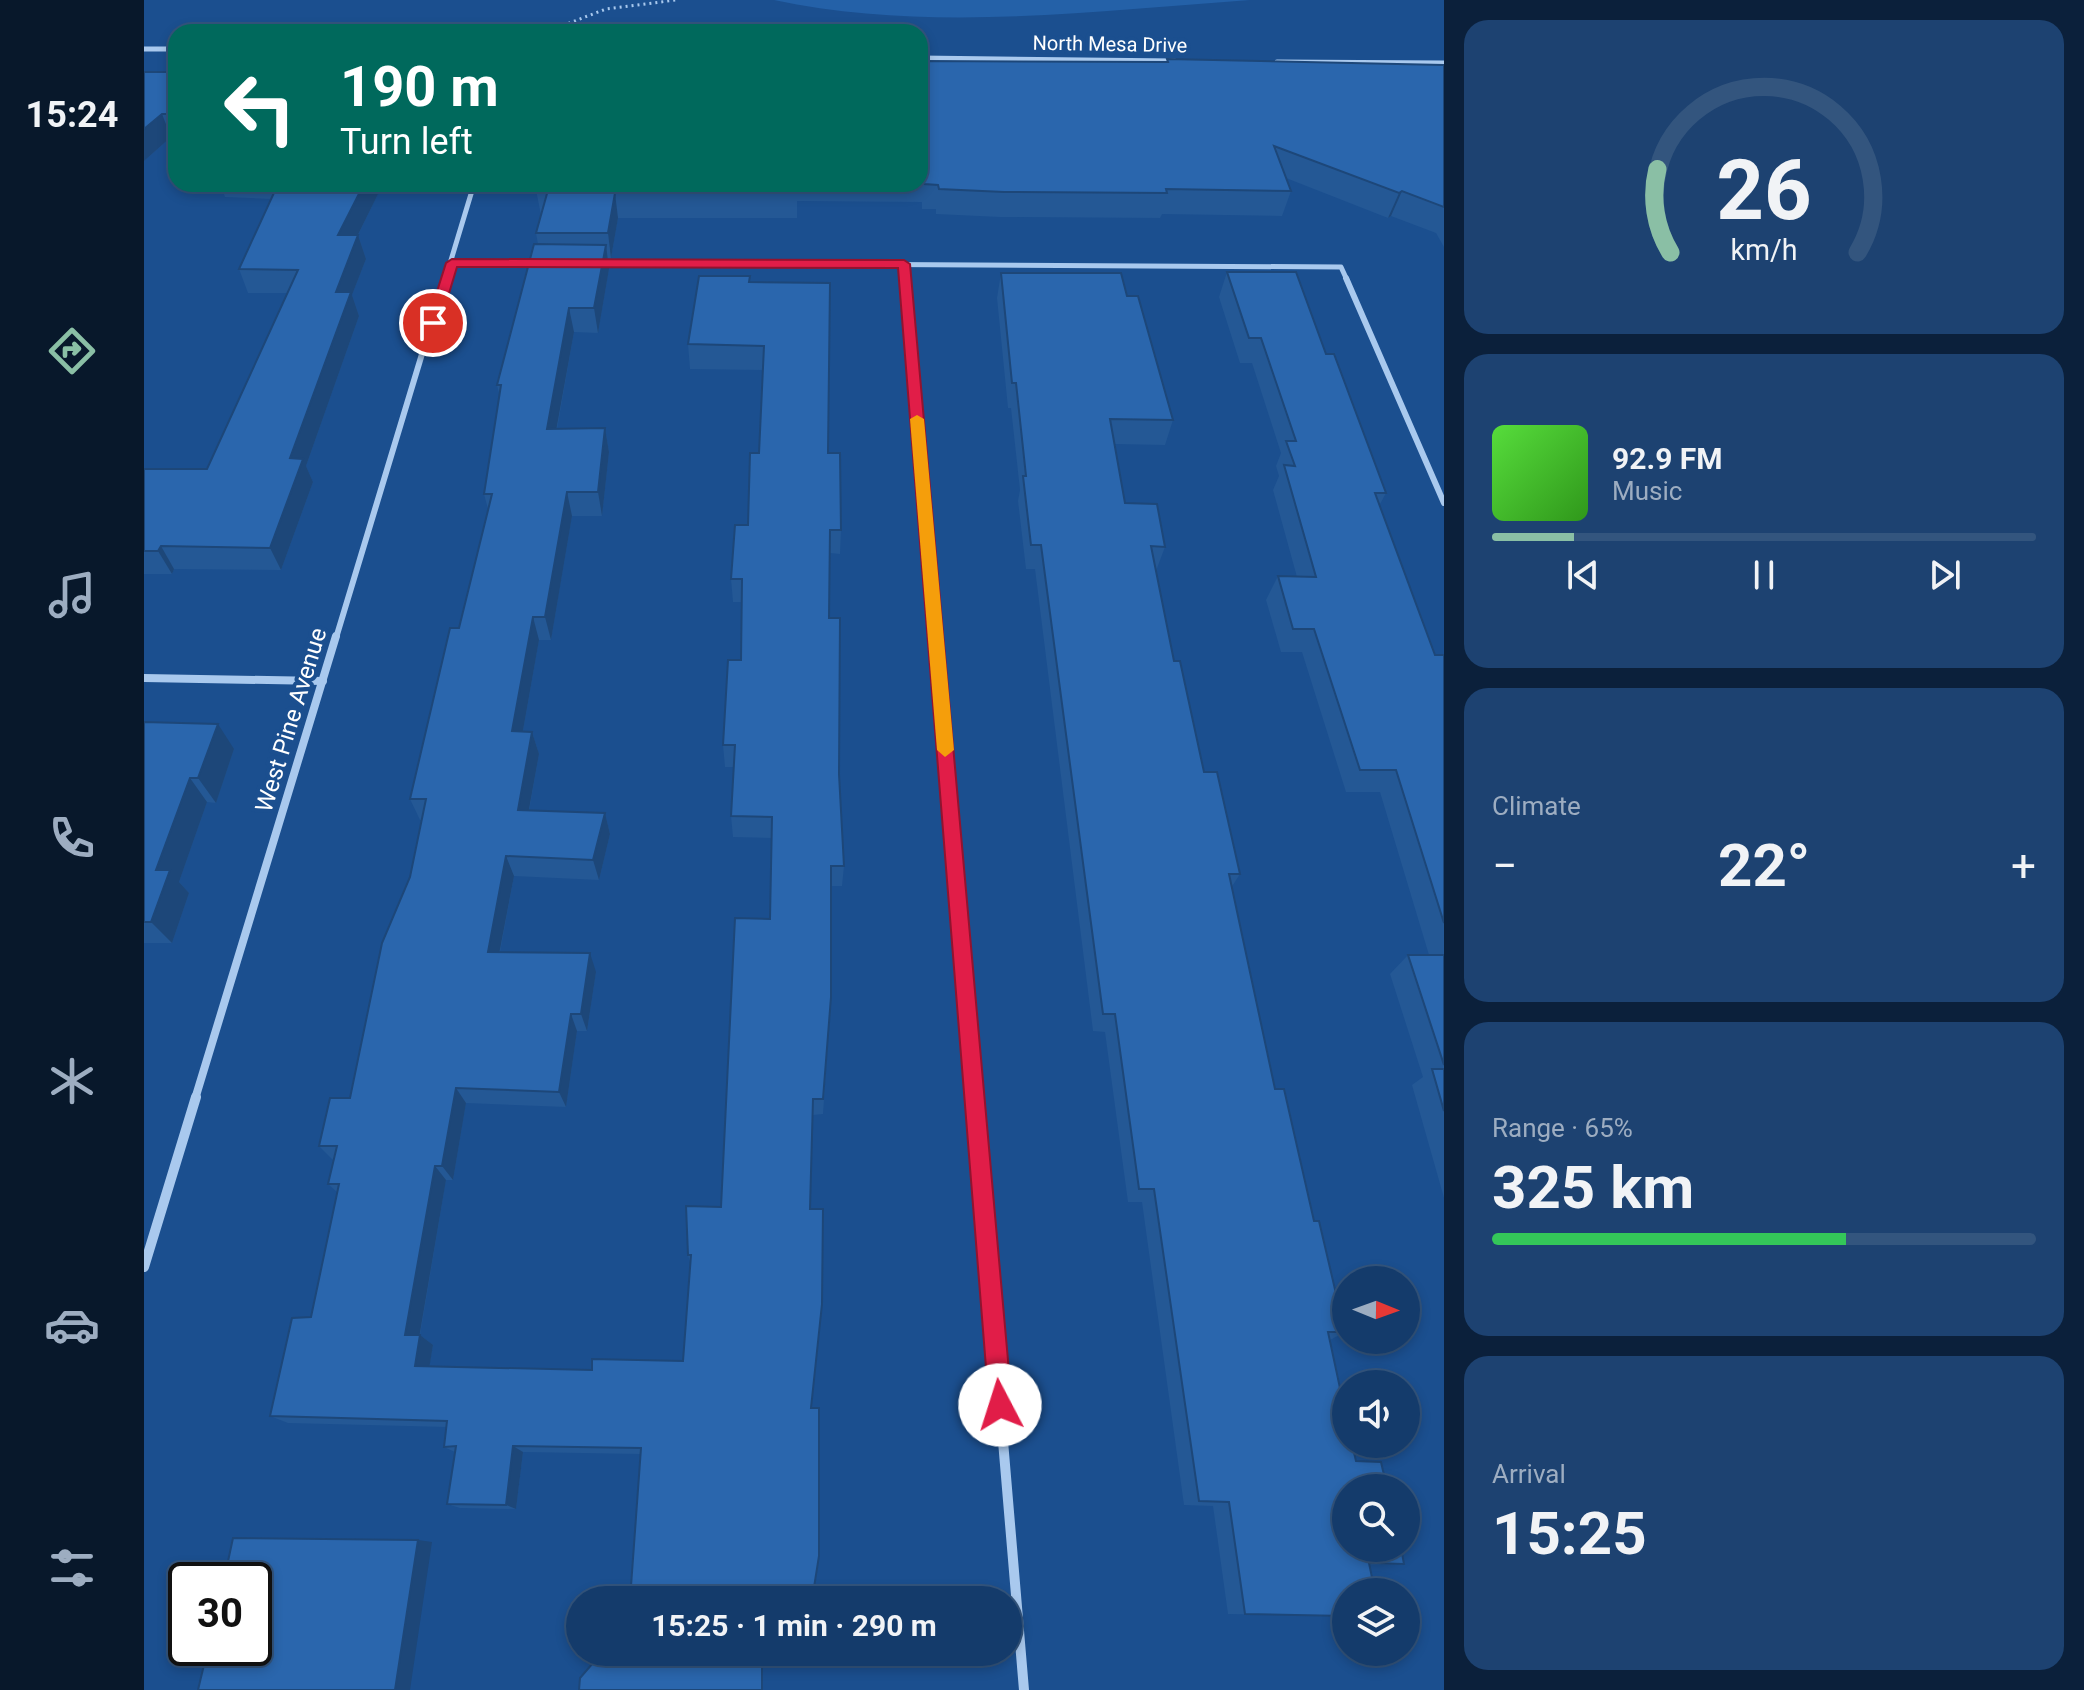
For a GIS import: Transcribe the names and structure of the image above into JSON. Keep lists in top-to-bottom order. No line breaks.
{"streets":{"street":["North Mesa Drive","West Pine Avenue"]},"north":"right","page":{"tabs":"15:24","turn":["190 m","Turn left"],"song":["92.9 FM","Music"],"tile":["Climate",["Range · 65%","325 km"],["Arrival","15:25"]],"heat":["−","22°","+"],"limit":"30","trip":"15:25 · 1 min · 290 m","gauge":["26","km/h"]}}
